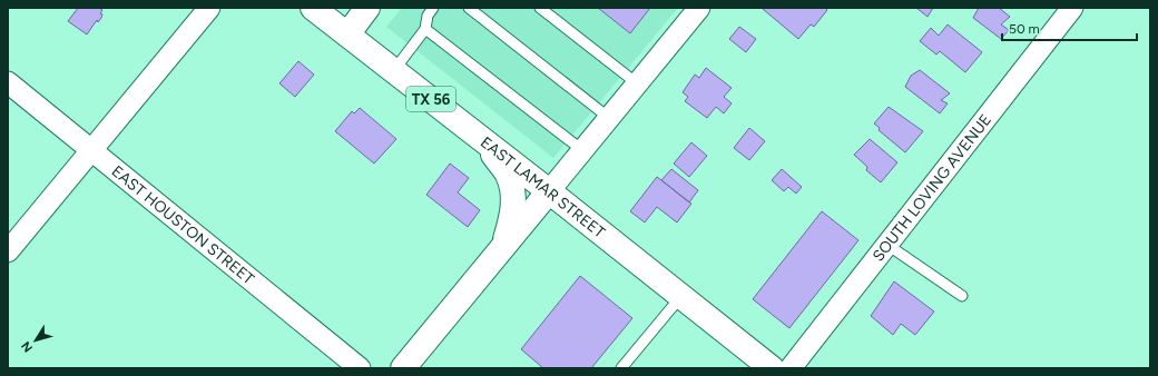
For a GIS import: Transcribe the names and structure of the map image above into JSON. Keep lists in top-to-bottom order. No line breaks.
{"streets":{"main road":["TX 56","EAST LAMAR STREET"],"street":["SOUTH LOVING AVENUE","EAST HOUSTON STREET"]},"scale_bar":"50 m","north":"bottom left"}
